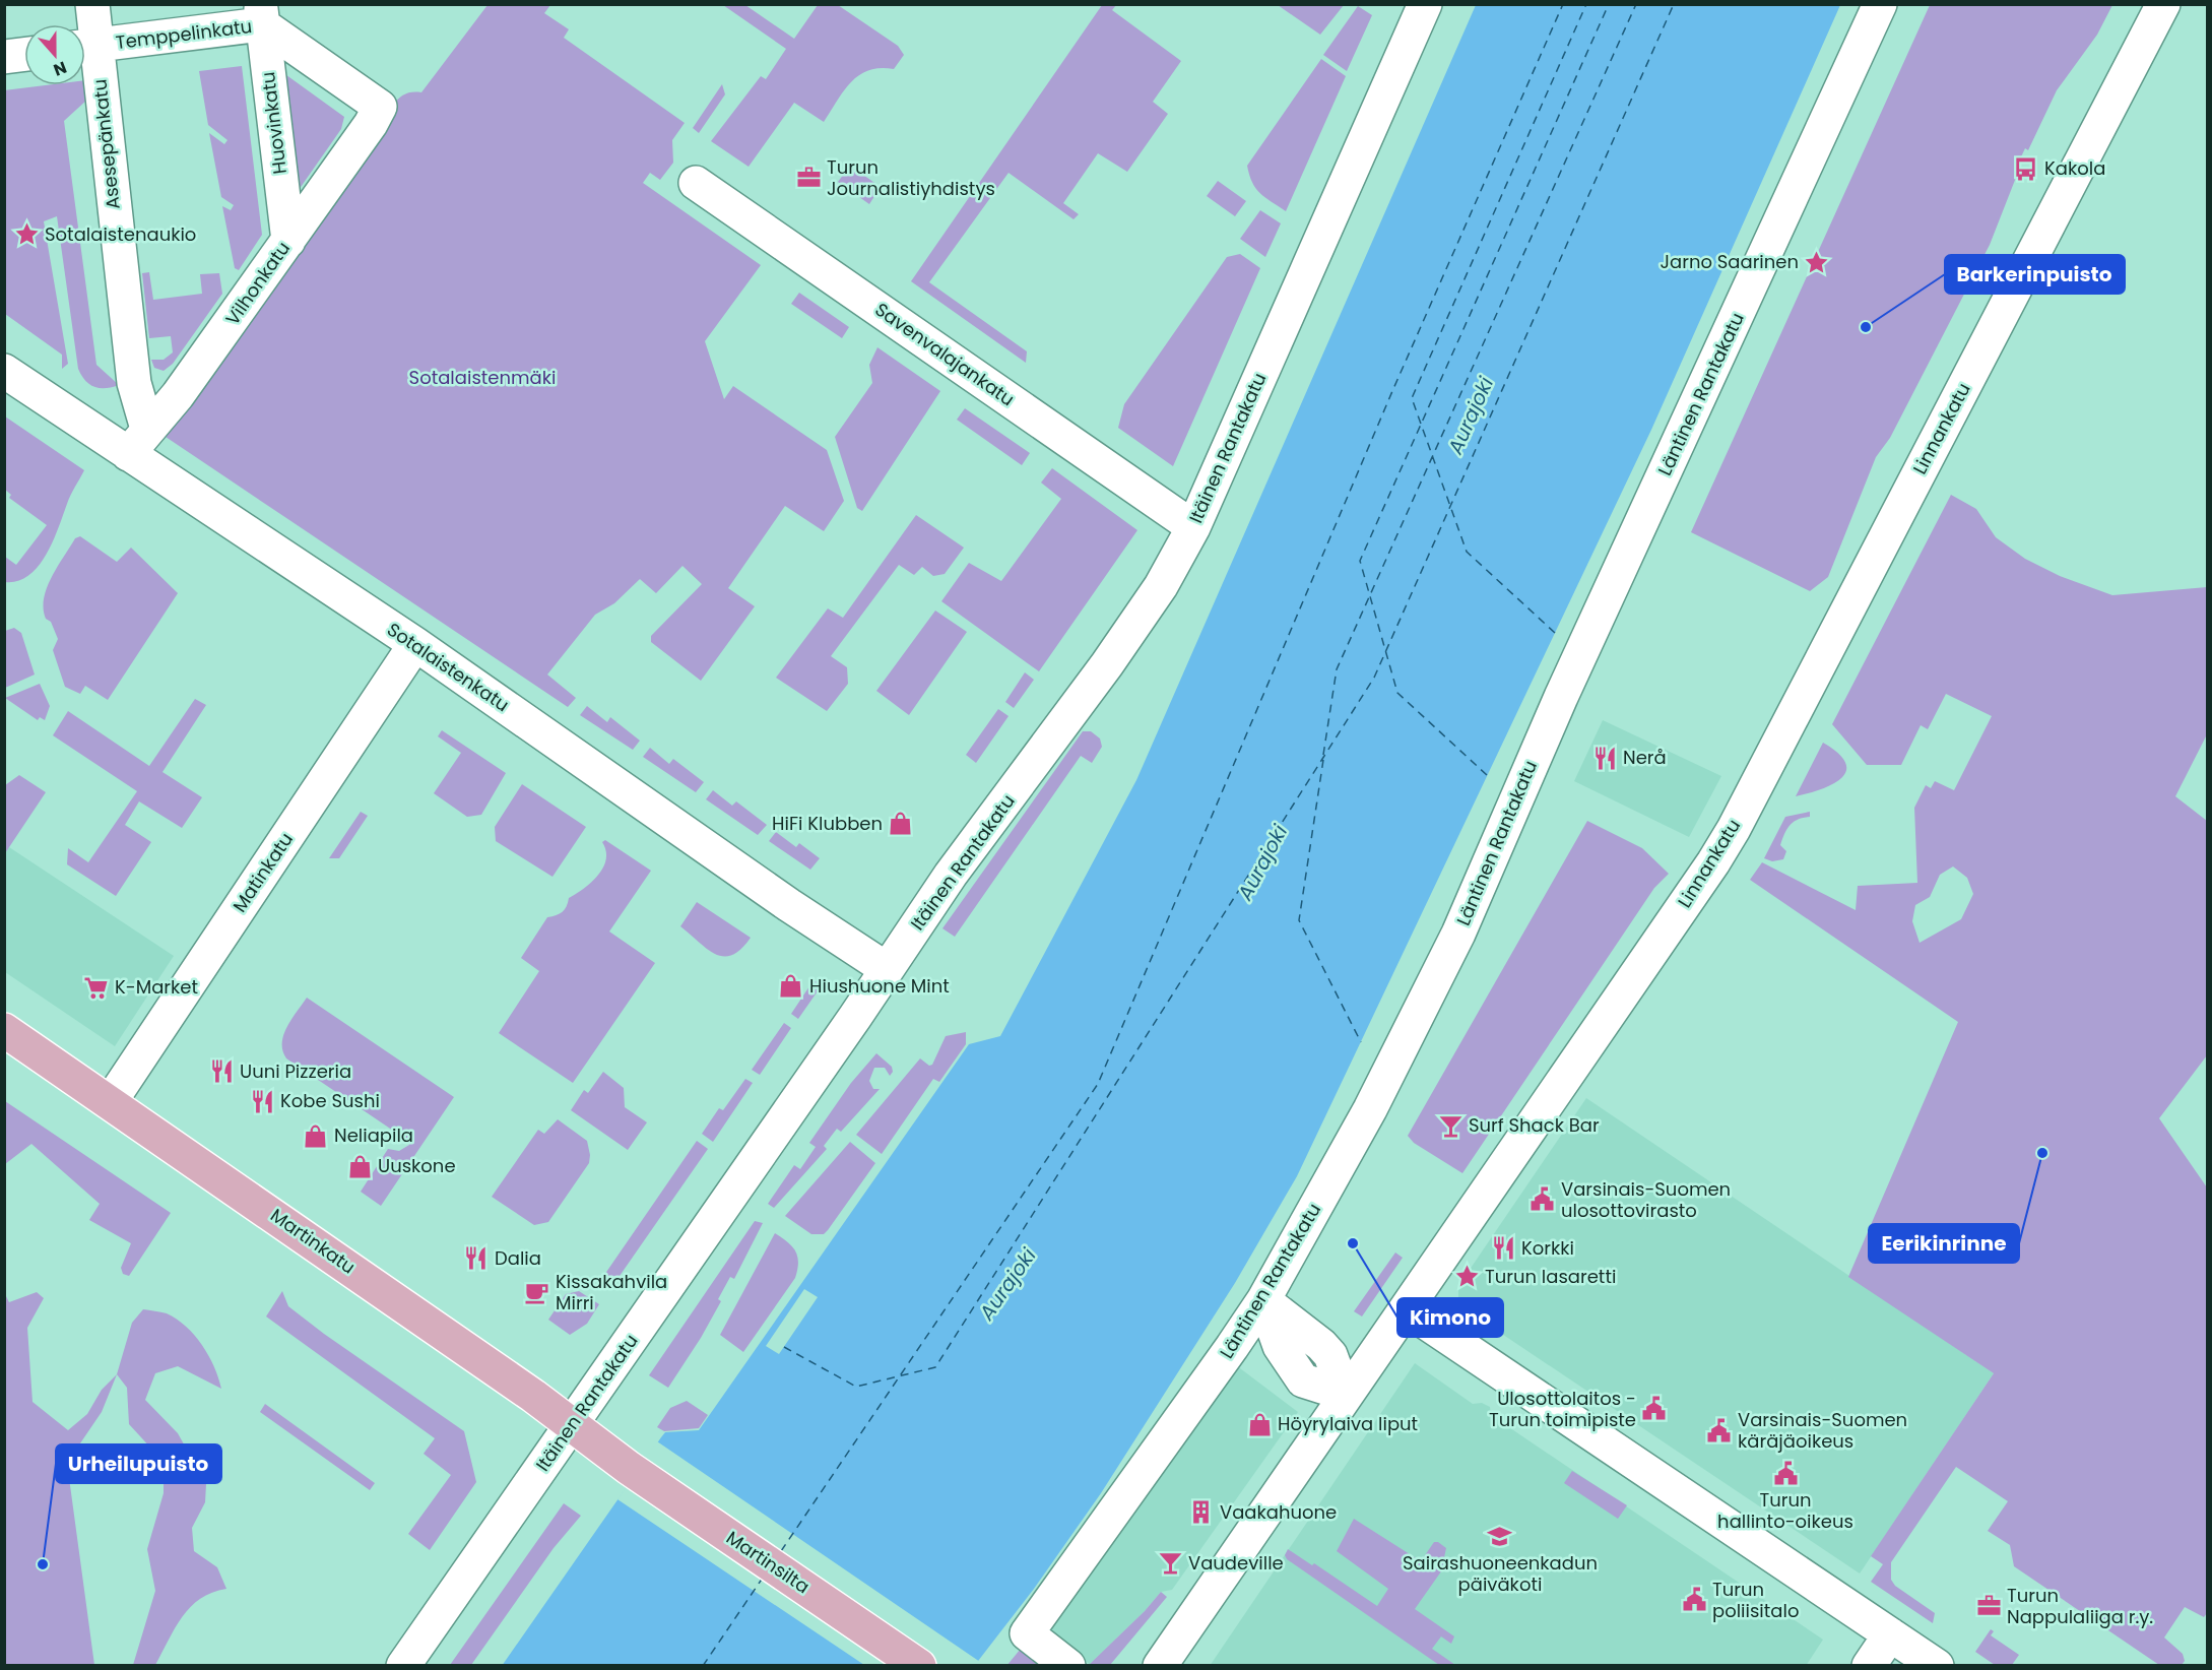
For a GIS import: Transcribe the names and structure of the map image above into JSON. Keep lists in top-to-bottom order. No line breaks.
{"streets":{"main road":["Martinkatu","Martinsilta"],"street":["Temppelinkatu","Huovinkatu","Asesepänkatu","Vilhonkatu","Savenvalajankatu","Läntinen Rantakatu","Linnankatu","Itäinen Rantakatu","Sotalaistenkatu","Matinkatu"]},"crossings":[["Temppelinkatu","Huovinkatu"],["Temppelinkatu","Vilhonkatu"],["Huovinkatu","Vilhonkatu"],["Asesepänkatu","Vilhonkatu"],["Asesepänkatu","Sotalaistenkatu"],["Vilhonkatu","Sotalaistenkatu"],["Savenvalajankatu","Itäinen Rantakatu"],["Itäinen Rantakatu","Sotalaistenkatu"],["Itäinen Rantakatu","Martinkatu"],["Sotalaistenkatu","Matinkatu"],["Matinkatu","Martinkatu"],["Martinkatu","Martinsilta"]],"water":["Aurajoki"],"parks":["Sotalaistenmäki"],"places":{"bus stop":["Kakola"],"office":["Turun Journalistiyhdistys","Turun Nappulaliiga r.y."],"place":["Sotalaistenaukio","Jarno Saarinen","Turun lasaretti"],"other":["Barkerinpuisto","Eerikinrinne","Kimono","Urheilupuisto"],"restaurant":["Nerå","Uuni Pizzeria","Kobe Sushi","Korkki","Dalia"],"shop":["HiFi Klubben","Hiushuone Mint","Neliapila","Uuskone","Höyrylaiva liput"],"supermarket":["K-Market"],"bar":["Surf Shack Bar","Vaudeville"],"public building":["Varsinais-Suomen ulosottovirasto","Ulosottolaitos - Turun toimipiste","Varsinais-Suomen käräjäoikeus","Turun hallinto-oikeus","Turun poliisitalo"],"cafe":["Kissakahvila Mirri"],"building":["Vaakahuone"],"school or university":["Sairashuoneenkadun päiväkoti"]},"north":"bottom"}
